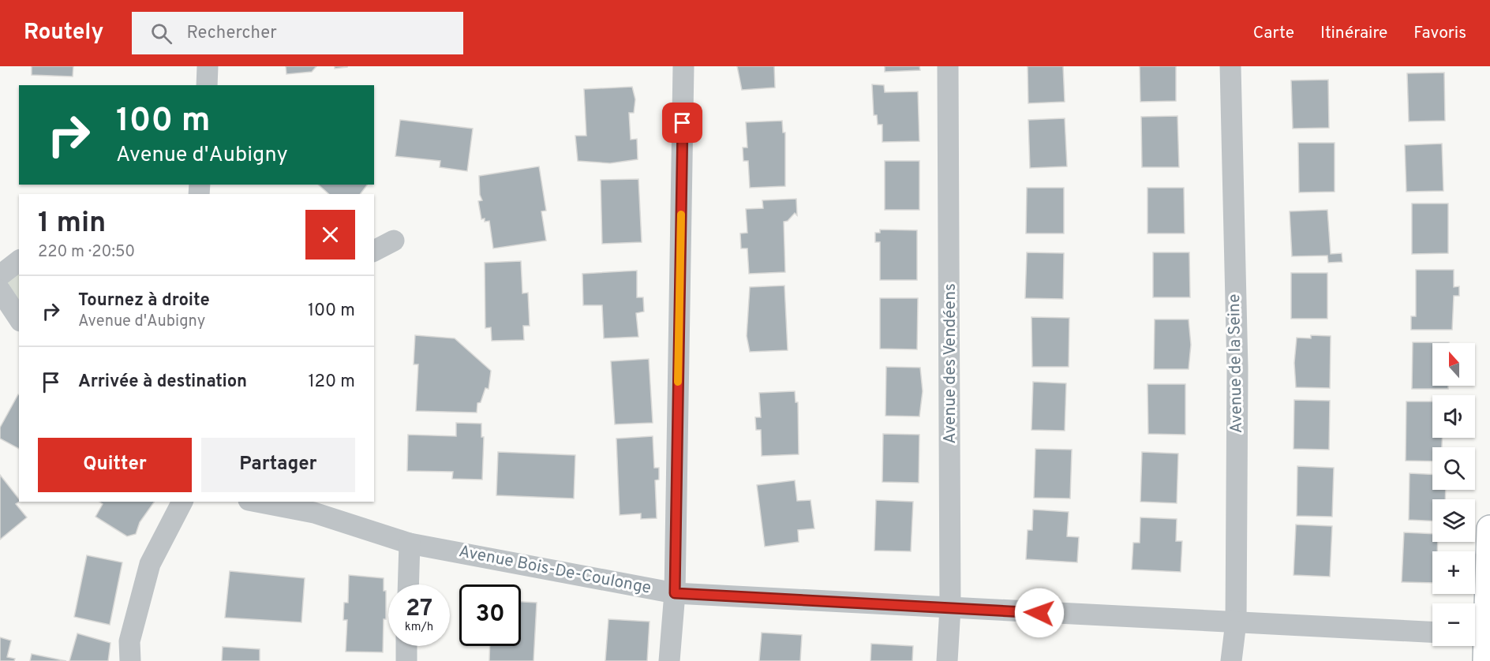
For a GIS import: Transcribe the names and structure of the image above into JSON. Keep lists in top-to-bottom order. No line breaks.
{"streets":{"street":["Avenue des Vendéens","Avenue de la Seine","Avenue Bois-De-Coulonge"]},"crossings":[["Avenue des Vendéens","Avenue Bois-De-Coulonge"],["Avenue de la Seine","Avenue Bois-De-Coulonge"]],"north":"top","page":{"header":"Routely","search":"Rechercher","nav":["Carte","Itinéraire","Favoris"],"turn":["100 m","Avenue d'Aubigny"],"heading":["1 min","220 m · 20:50"],"list":[{"name":"Tournez à droite","note":"Avenue d'Aubigny","value":"100 m"},{"name":"Arrivée à destination","value":"120 m"}],"map_buttons":["+","−"],"buttons":["Quitter","Partager"],"speed":"27 km/h","limit":"30"}}
